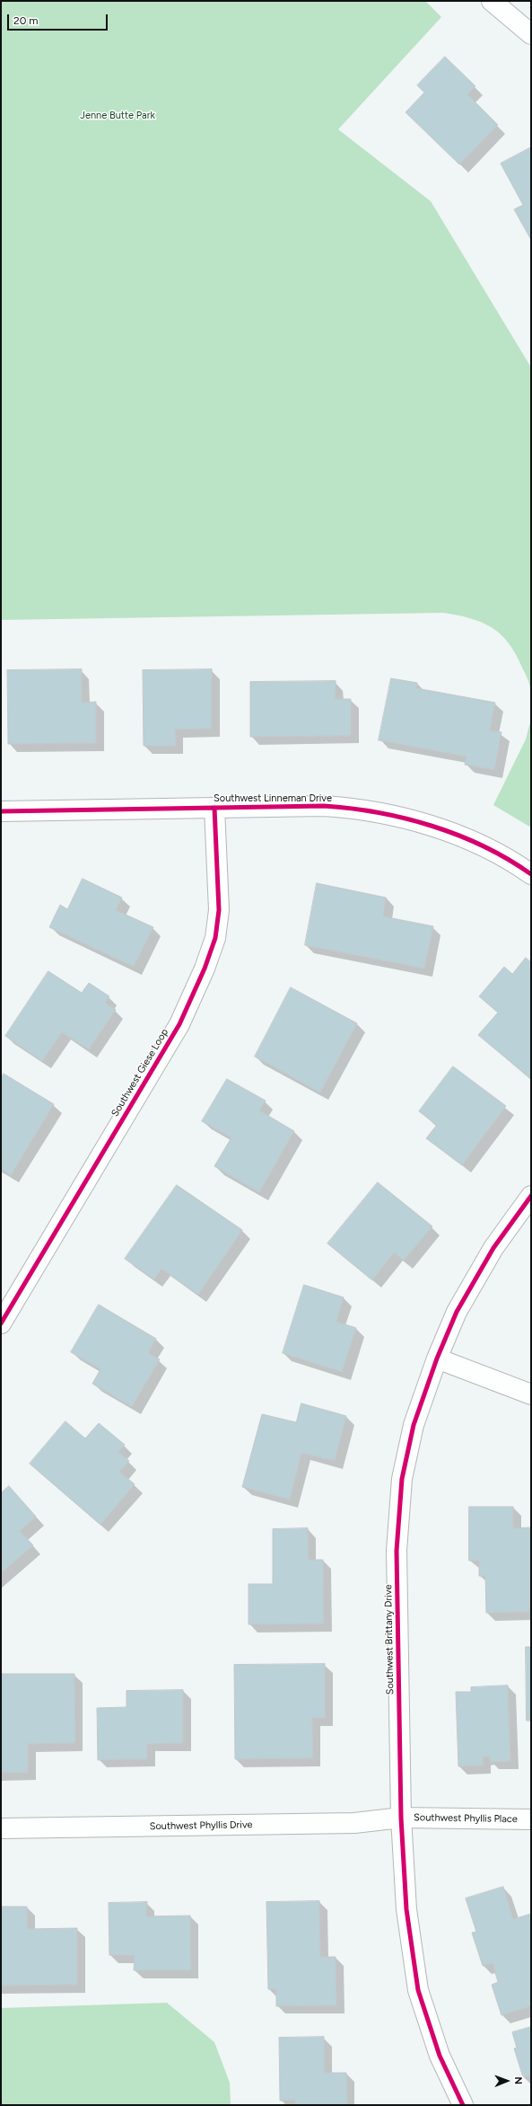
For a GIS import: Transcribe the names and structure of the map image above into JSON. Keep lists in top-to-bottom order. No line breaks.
{"streets":{"street":["Southwest Linneman Drive","Southwest Giese Loop","Southwest Brittany Drive","Southwest Phyllis Place","Southwest Phyllis Drive"]},"crossings":[["Southwest Linneman Drive","Southwest Giese Loop"],["Southwest Brittany Drive","Southwest Phyllis Place"],["Southwest Brittany Drive","Southwest Phyllis Drive"],["Southwest Phyllis Place","Southwest Phyllis Drive"]],"parks":["Jenne Butte Park"],"scale_bar":"20 m","north":"right"}
